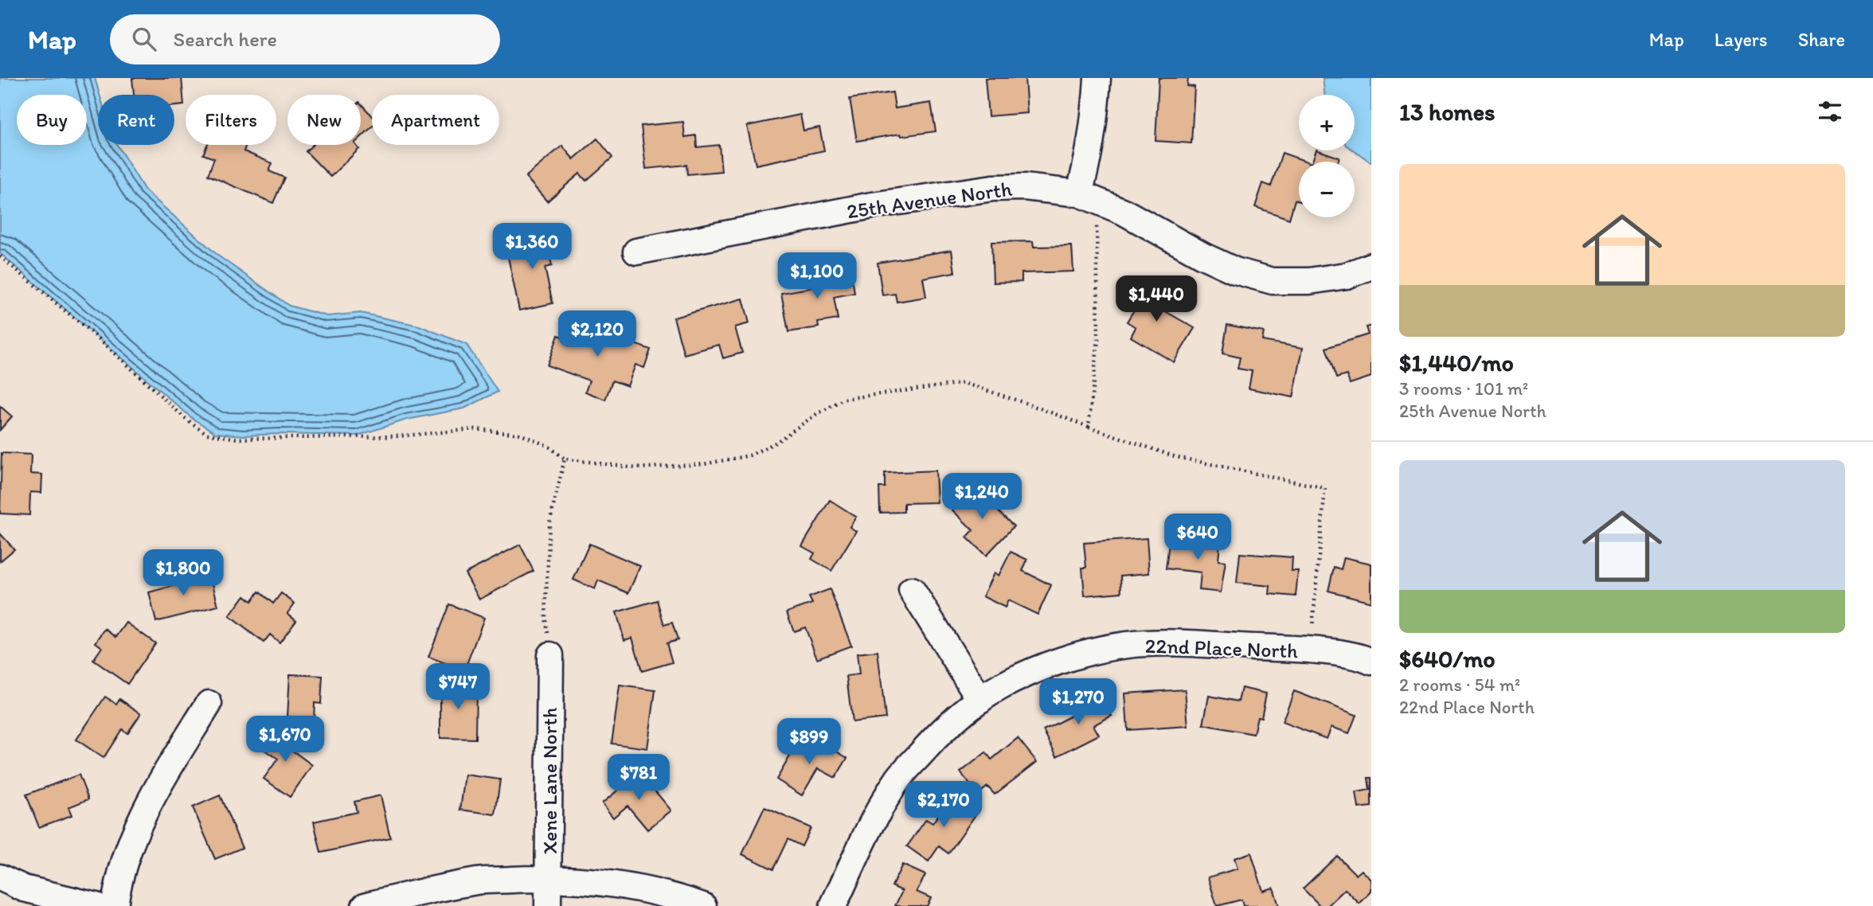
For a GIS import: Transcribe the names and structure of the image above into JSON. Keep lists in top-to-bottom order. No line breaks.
{"streets":{"street":["25th Avenue North","22nd Place North","Xene Lane North"]},"page":{"header":"Map","search":"Search here","nav":["Map","Layers","Share"],"heading":"13 homes","map_buttons":["+","−"],"chip":["Buy","Rent","Filters","New","Apartment"],"list":[{"name":"$1,440/mo","note":"3 rooms · 101 m² · 25th Avenue North"},{"name":"$640/mo","note":"2 rooms · 54 m² · 22nd Place North"}],"price":["$1,360","$1,100","$1,440","$2,120","$1,240","$640","$1,800","$747","$1,270","$1,670","$899","$781","$2,170"]}}
